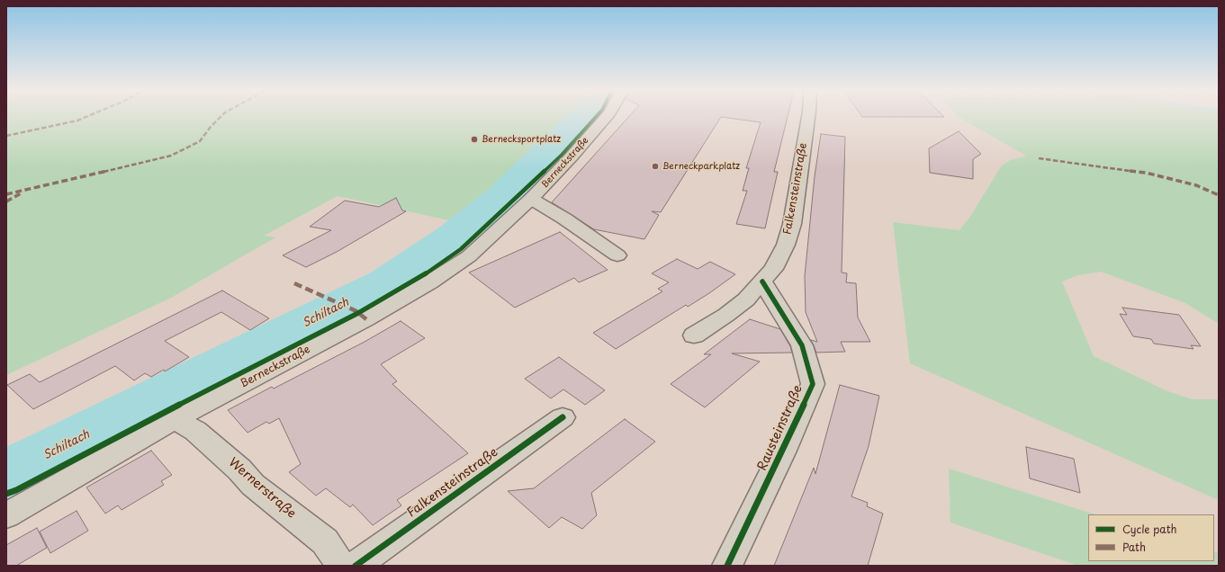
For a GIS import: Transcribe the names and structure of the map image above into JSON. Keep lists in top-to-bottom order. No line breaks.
{"streets":{"street":["Berneckstraße","Falkensteinstraße","Rausteinstraße","Wernerstraße"]},"crossings":[["Berneckstraße","Wernerstraße"],["Falkensteinstraße","Rausteinstraße"]],"water":["Schiltach"],"places":["Bernecksportplatz","Berneckparkplatz"],"legend":["Cycle path","Path"]}
